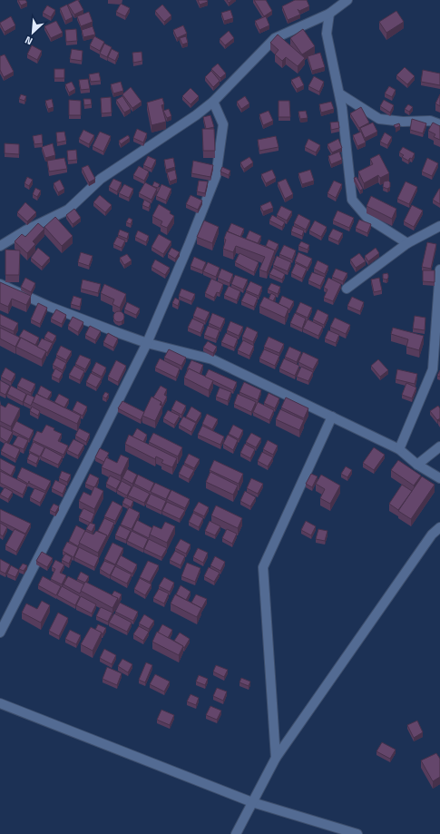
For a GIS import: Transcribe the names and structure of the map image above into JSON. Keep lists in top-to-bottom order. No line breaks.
{"north":"bottom left"}
